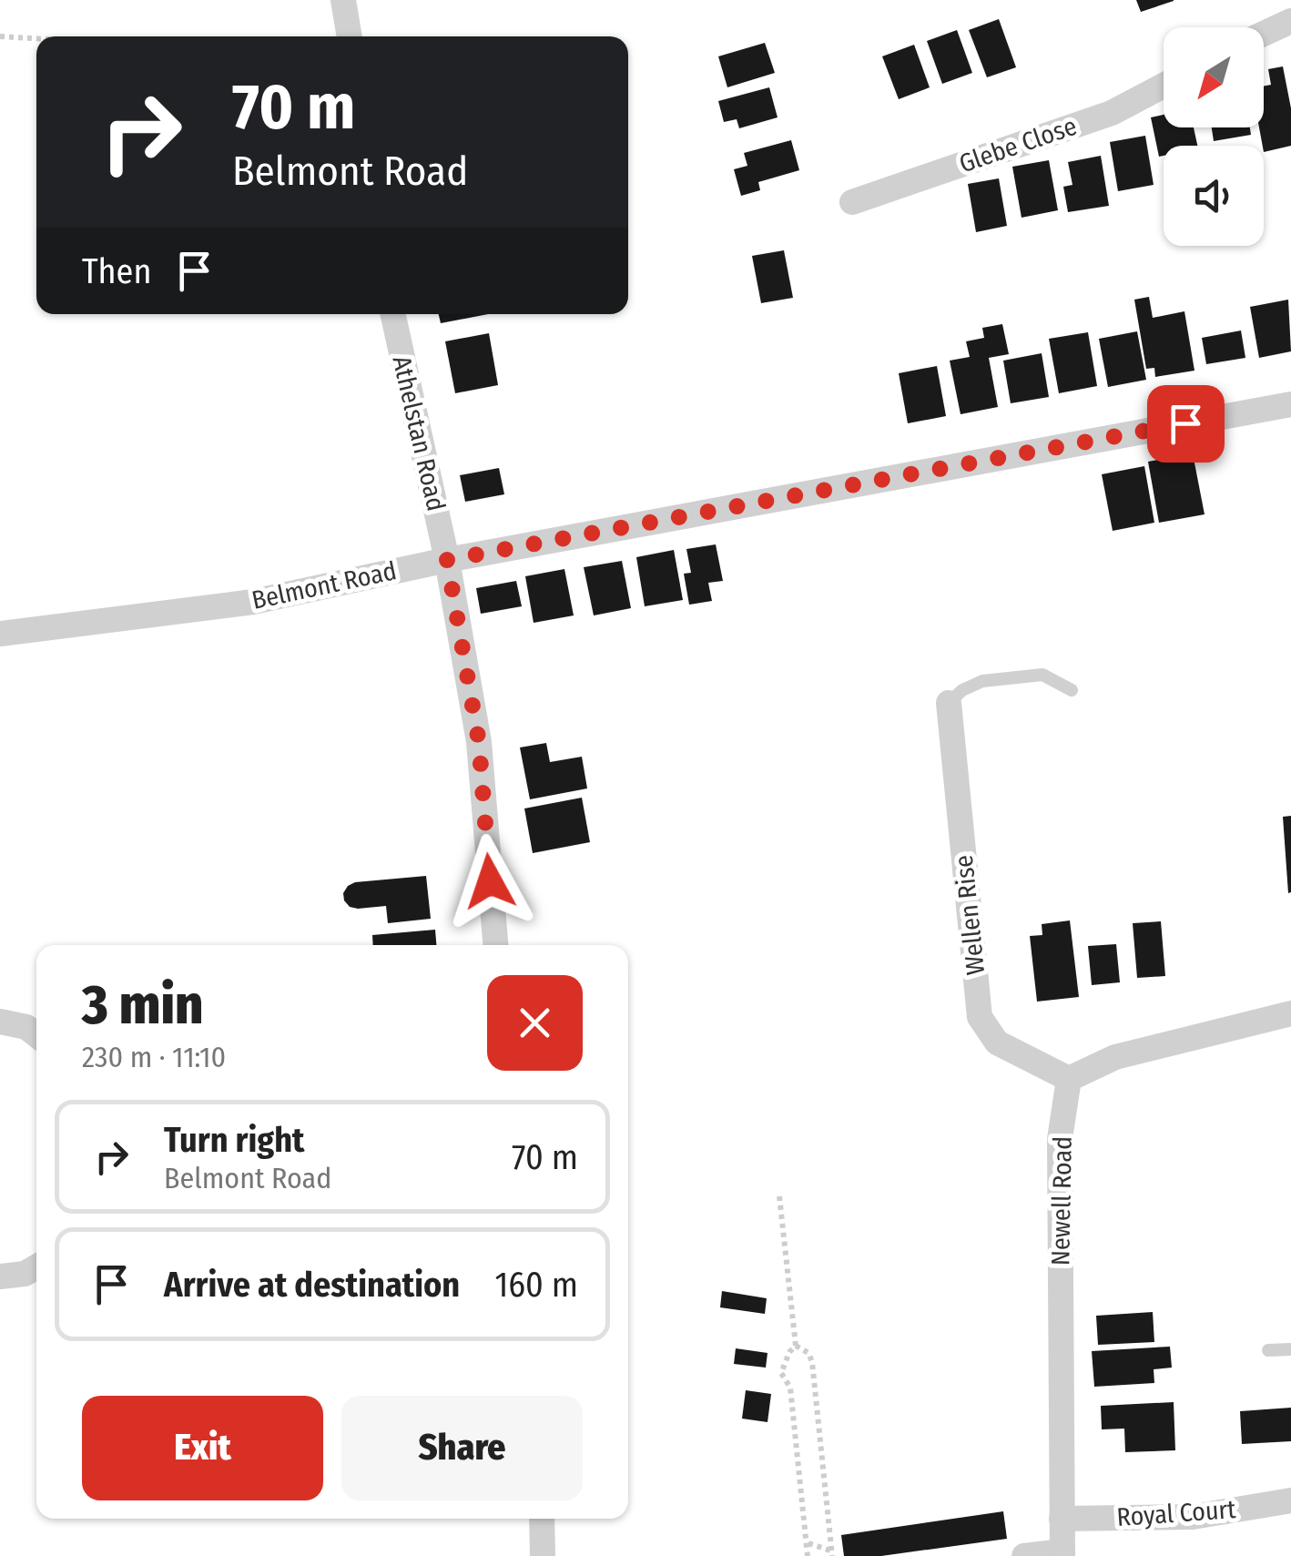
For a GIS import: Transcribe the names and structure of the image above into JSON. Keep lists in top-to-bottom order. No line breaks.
{"streets":{"street":["Glebe Close","Athelstan Road","Belmont Road","Wellen Rise","Newell Road","Royal Court"]},"crossings":[["Athelstan Road","Belmont Road"],["Wellen Rise","Newell Road"],["Newell Road","Royal Court"]],"north":"bottom left","page":{"turn":["70 m","Belmont Road"],"then":"Then","heading":["3 min","230 m · 11:10"],"list":[{"name":"Turn right","note":"Belmont Road","value":"70 m"},{"name":"Arrive at destination","value":"160 m"}],"buttons":["Exit","Share"]}}
